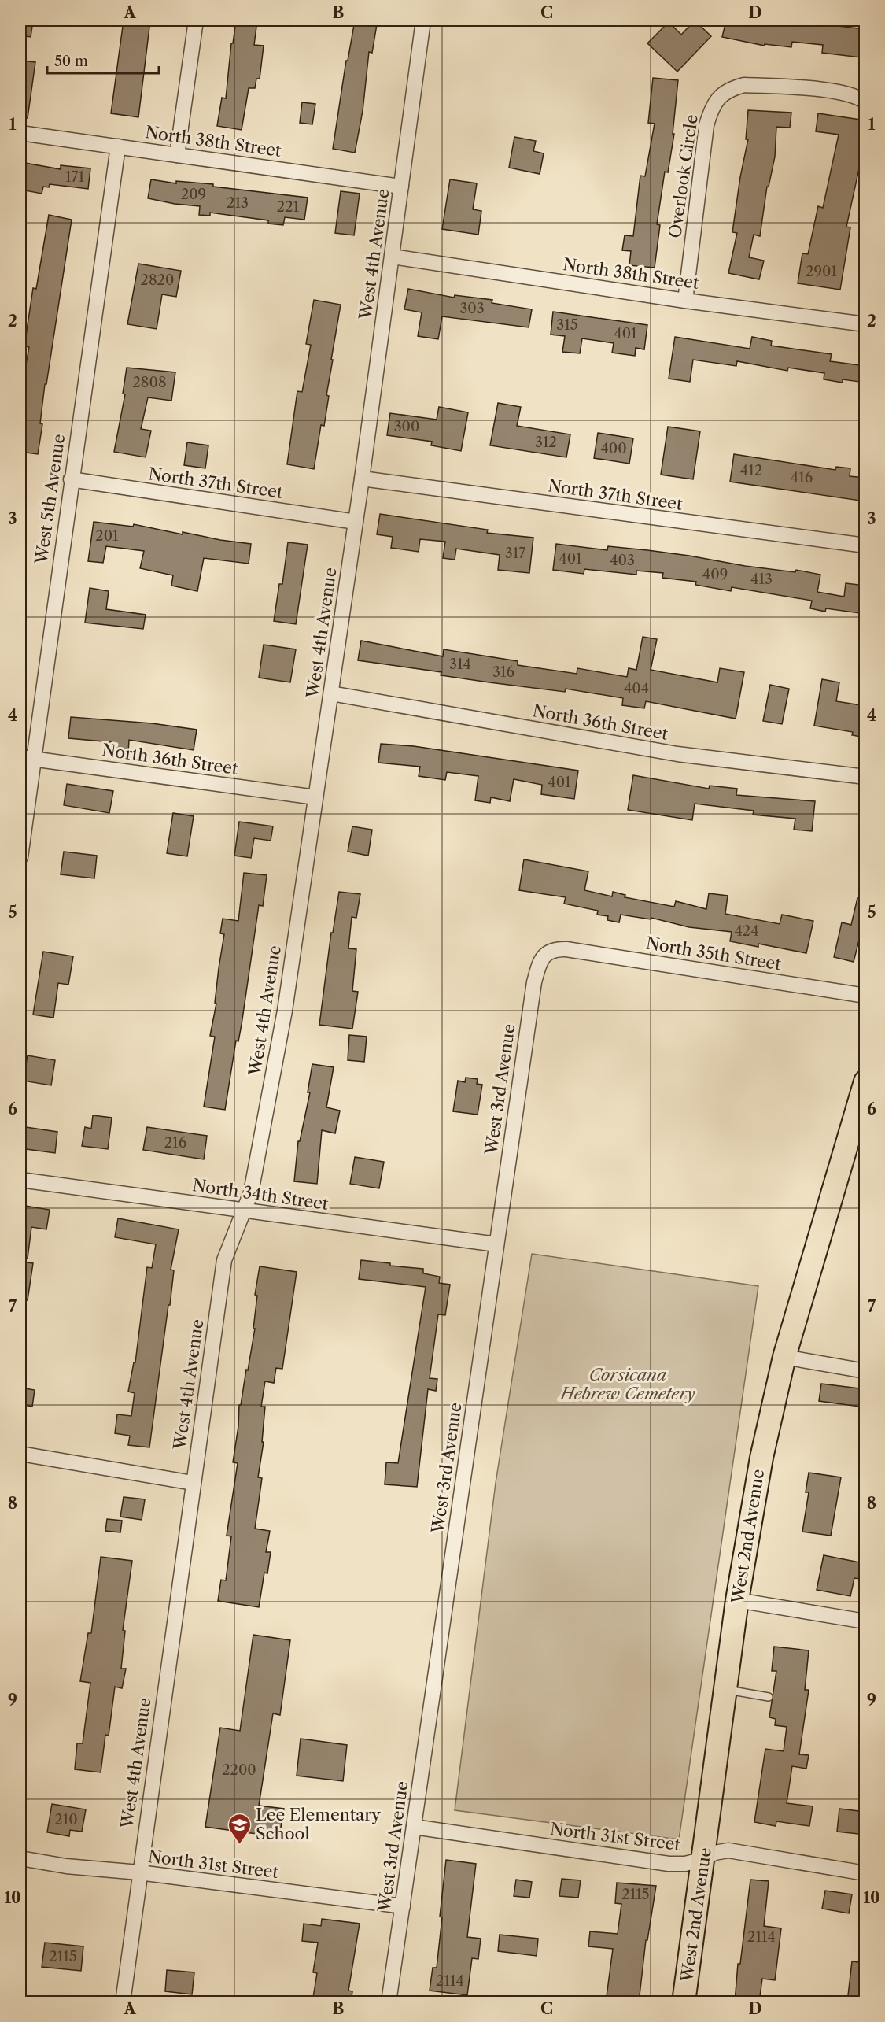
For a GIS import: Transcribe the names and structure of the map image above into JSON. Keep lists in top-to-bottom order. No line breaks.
{"streets":{"main road":["West 2nd Avenue"],"street":["North 38th Street","Overlook Circle","West 4th Avenue","North 37th Street","West 5th Avenue","North 36th Street","North 35th Street","West 3rd Avenue","North 34th Street","North 31st Street"]},"crossings":[["North 38th Street","Overlook Circle"],["North 38th Street","West 4th Avenue"],["North 38th Street","West 5th Avenue"],["West 4th Avenue","North 37th Street"],["West 4th Avenue","North 36th Street"],["West 4th Avenue","North 34th Street"],["West 4th Avenue","North 31st Street"],["North 37th Street","West 5th Avenue"],["West 5th Avenue","North 36th Street"],["North 35th Street","West 3rd Avenue"],["West 3rd Avenue","North 34th Street"],["West 3rd Avenue","North 31st Street"],["West 2nd Avenue","North 31st Street"]],"parks":["Corsicana Hebrew Cemetery"],"places":{"school or university":["Lee Elementary School"]},"house_numbers":["171","209","213","221","2901","2820","303","315","401","2808","300","312","400","412","416","201","317","401","403","409","413","314","316","404","401","424","216","2200","210","2115","2114","2115","2114"],"scale_bar":"50 m","grid":{"columns":["A","B","C","D"],"rows":["1","2","3","4","5","6","7","8","9","10"]}}
